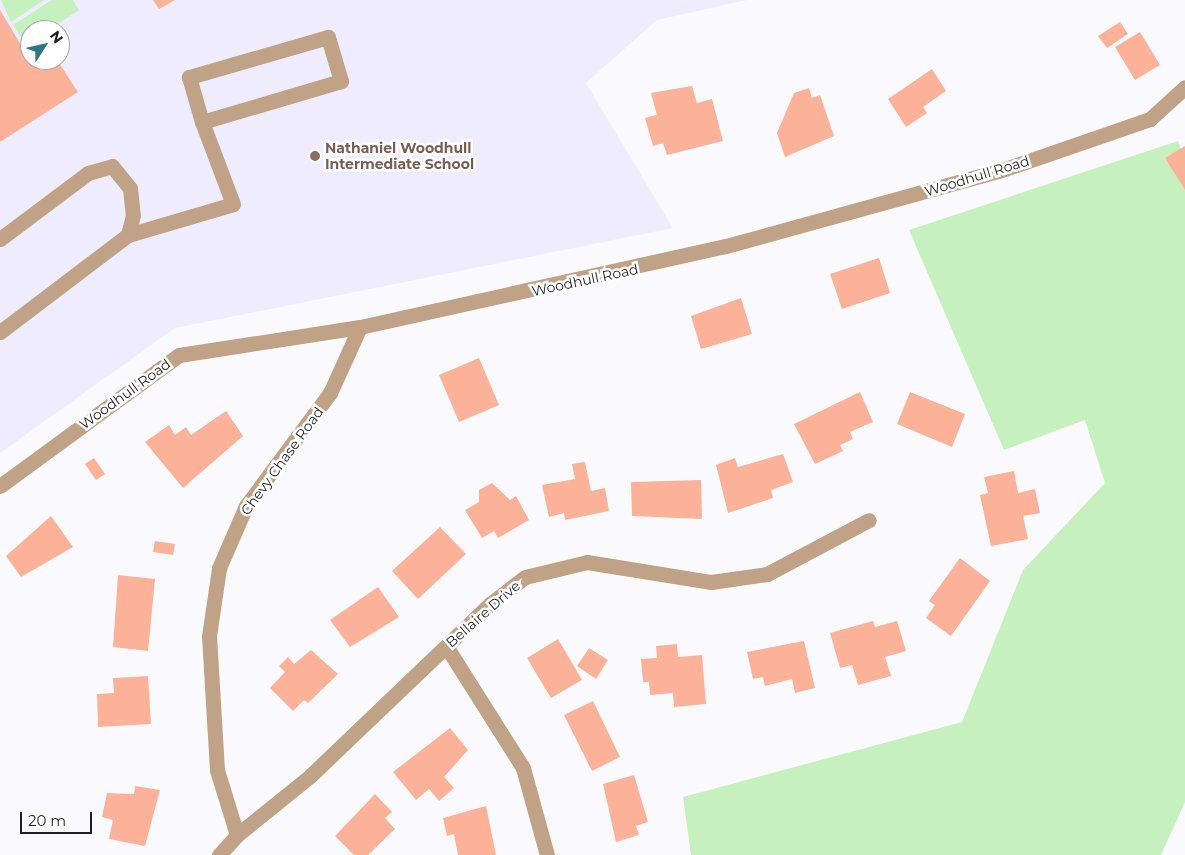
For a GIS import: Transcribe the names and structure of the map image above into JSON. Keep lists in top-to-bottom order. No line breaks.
{"streets":{"street":["Woodhull Road","Chevy Chase Road","Bellaire Drive"]},"crossings":[["Woodhull Road","Chevy Chase Road"],["Chevy Chase Road","Bellaire Drive"]],"places":["Nathaniel Woodhull Intermediate School"],"scale_bar":"20 m","north":"top right"}
